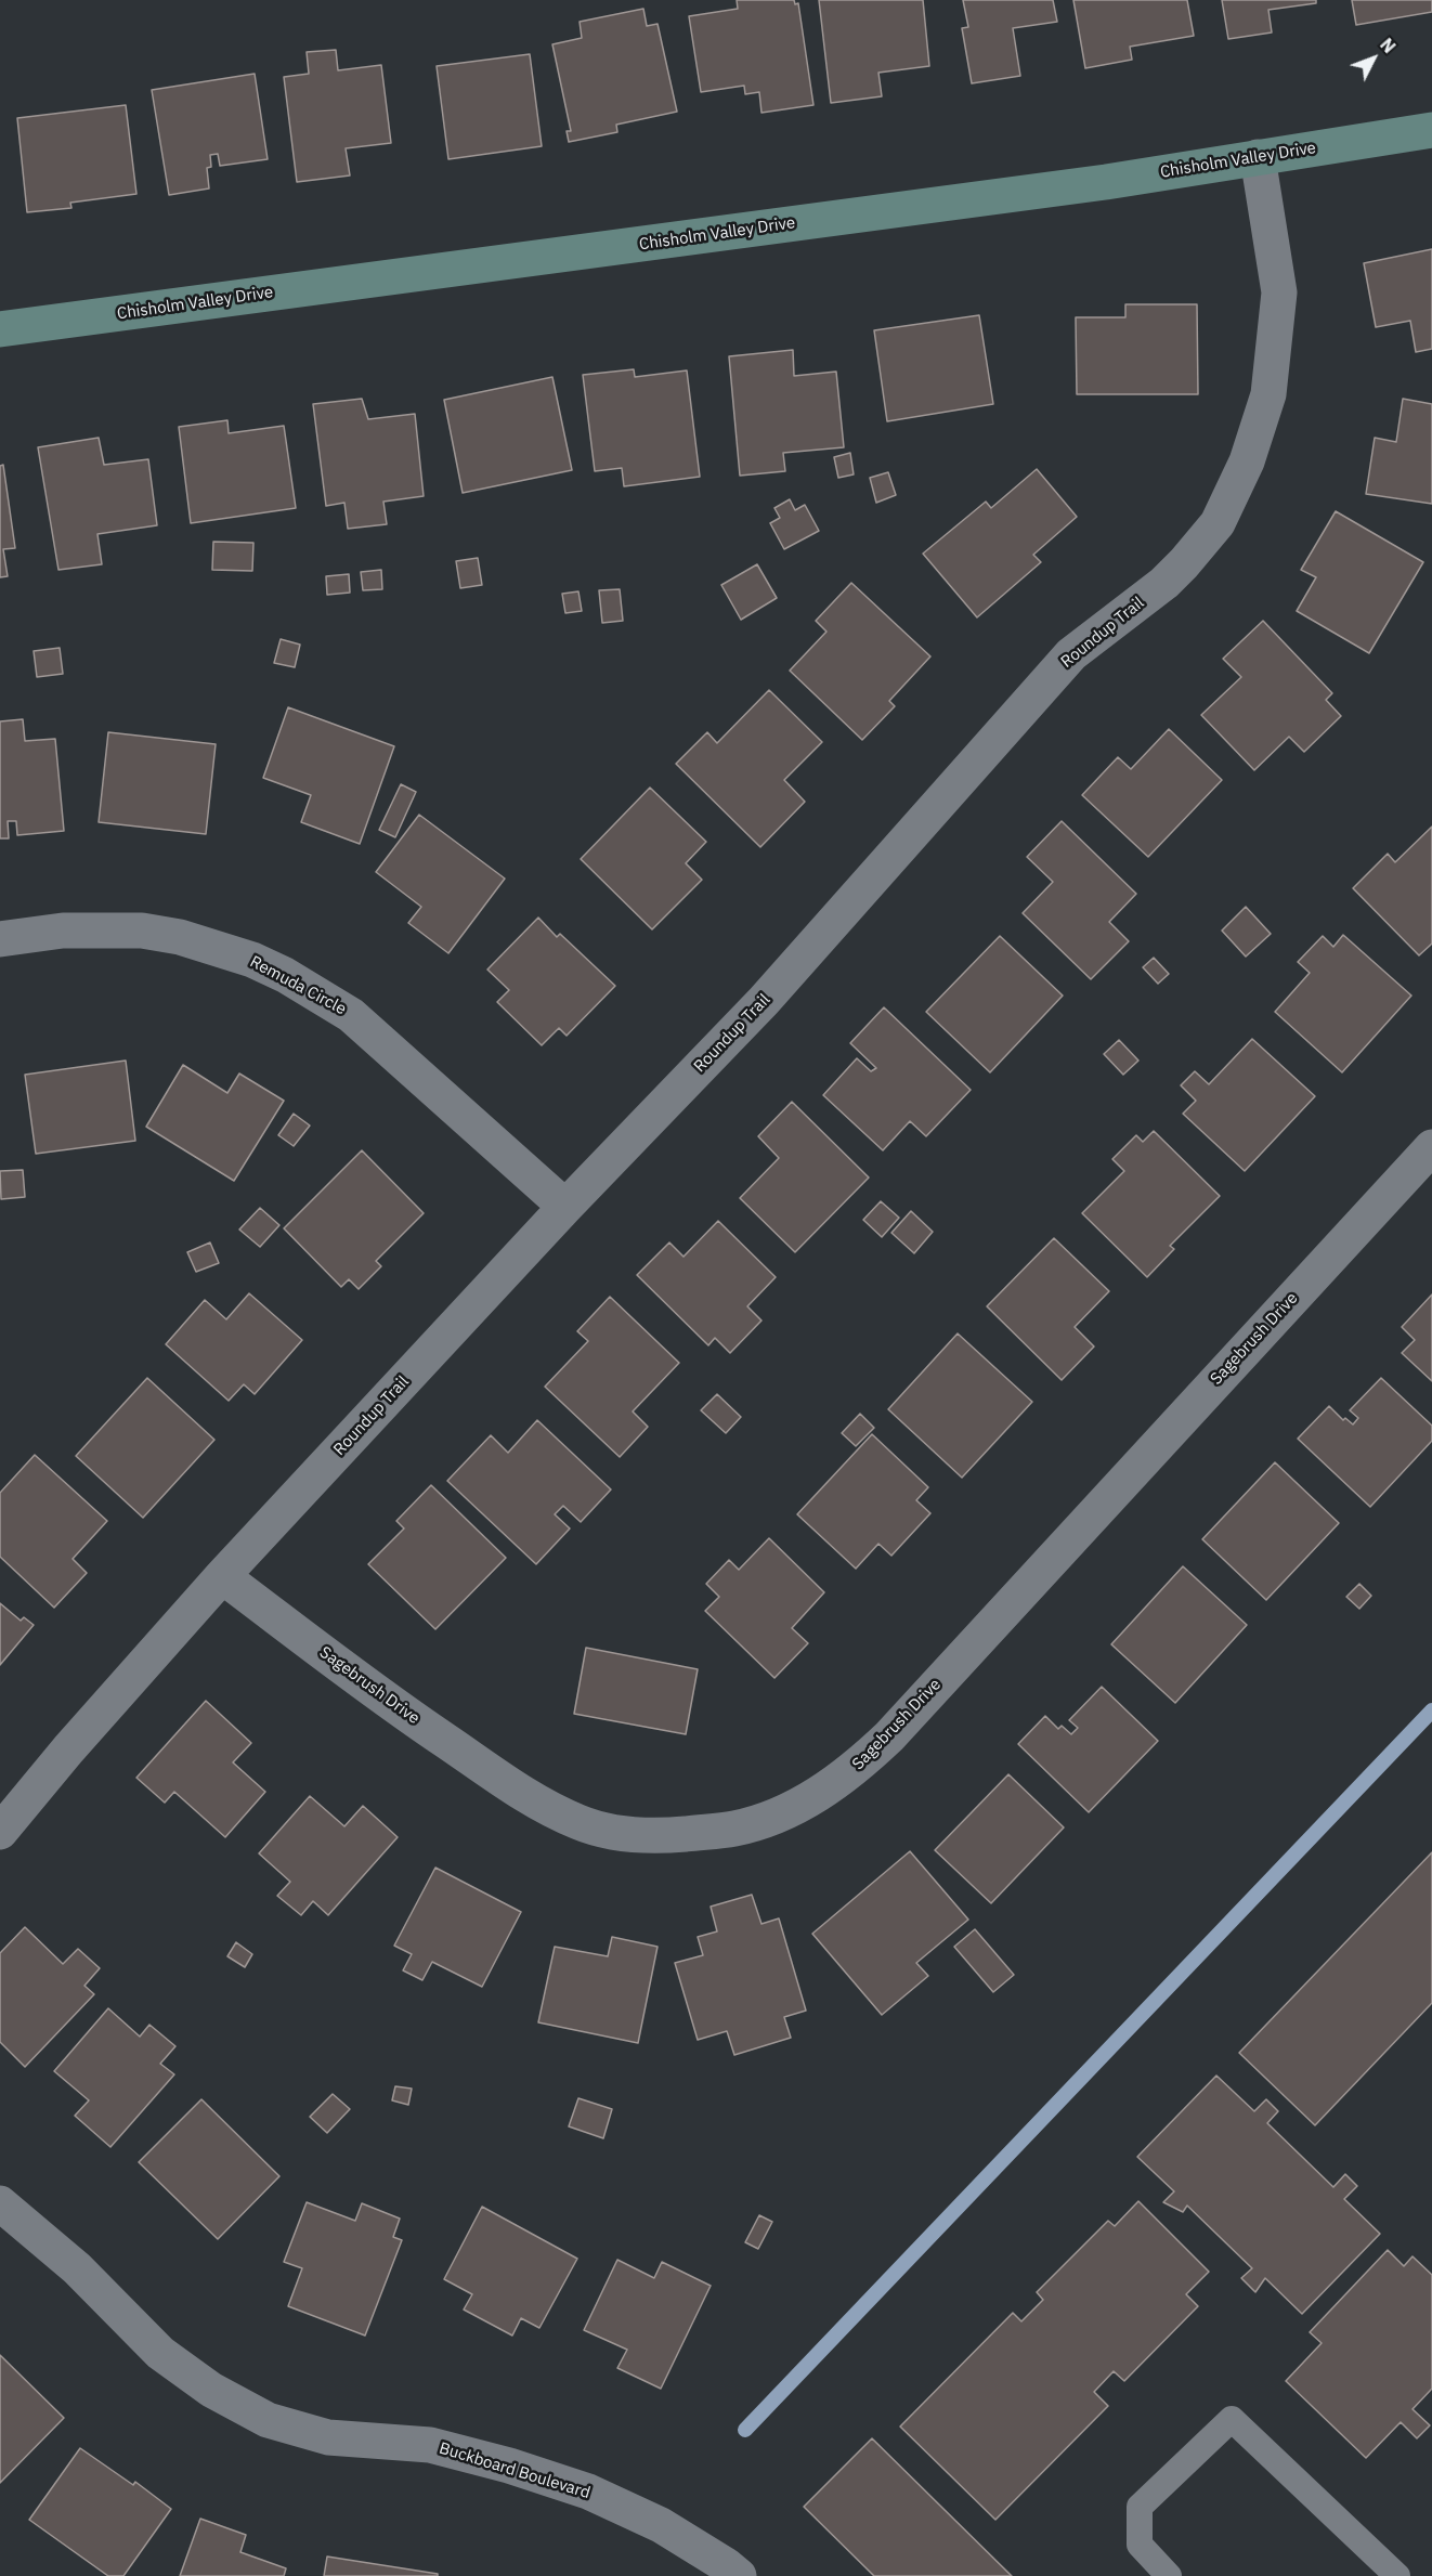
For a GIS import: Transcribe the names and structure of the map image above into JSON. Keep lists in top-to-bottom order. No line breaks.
{"streets":{"street":["Chisholm Valley Drive","Roundup Trail","Remuda Circle","Sagebrush Drive","Buckboard Boulevard"]},"crossings":[["Chisholm Valley Drive","Roundup Trail"],["Roundup Trail","Remuda Circle"],["Roundup Trail","Sagebrush Drive"]],"north":"top right"}
